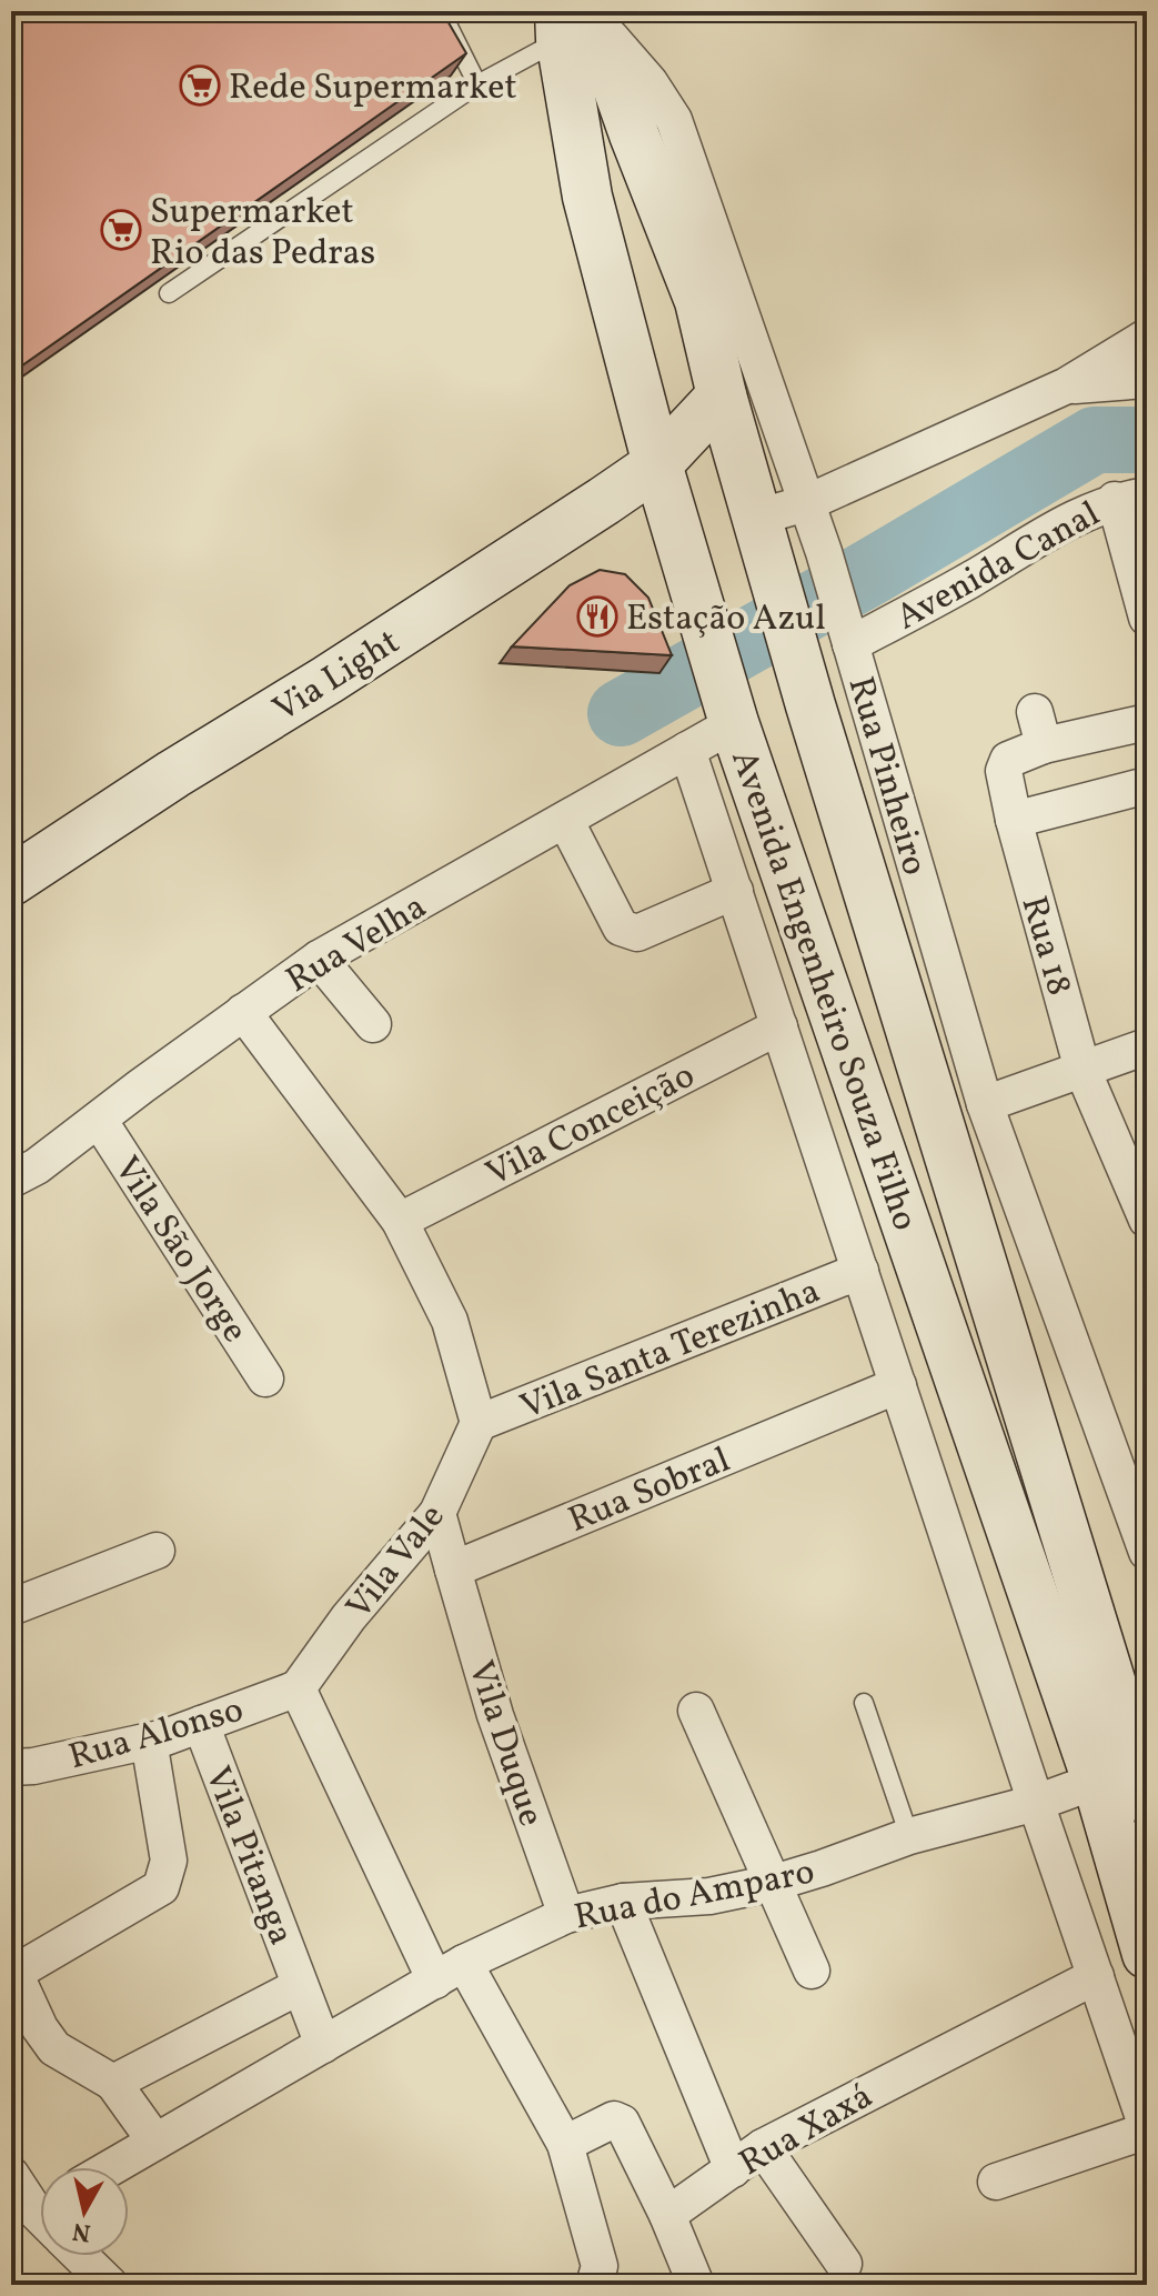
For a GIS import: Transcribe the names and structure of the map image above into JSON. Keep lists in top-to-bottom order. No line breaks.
{"streets":{"main road":["Via Light","Avenida Engenheiro Souza Filho"],"street":["Avenida Canal","Rua Pinheiro","Rua Velha","Rua 18","Vila Conceição","Vila São Jorge","Vila Santa Terezinha","Rua Sobral","Vila Vale","Rua Alonso","Vila Duque","Vila Pitanga","Rua do Amparo","Rua Xaxá"]},"crossings":[["Avenida Canal","Rua Pinheiro"],["Via Light","Avenida Engenheiro Souza Filho"],["Rua Pinheiro","Avenida Engenheiro Souza Filho"],["Rua Velha","Avenida Engenheiro Souza Filho"],["Rua Velha","Vila São Jorge"],["Avenida Engenheiro Souza Filho","Rua do Amparo"],["Vila Santa Terezinha","Vila Vale"],["Rua Sobral","Vila Duque"],["Vila Vale","Rua Alonso"],["Rua Alonso","Vila Pitanga"],["Vila Duque","Rua do Amparo"],["Vila Pitanga","Rua do Amparo"]],"places":{"supermarket":["Rede Supermarket","Supermarket Rio das Pedras"],"restaurant":["Estação Azul"]},"north":"bottom"}
